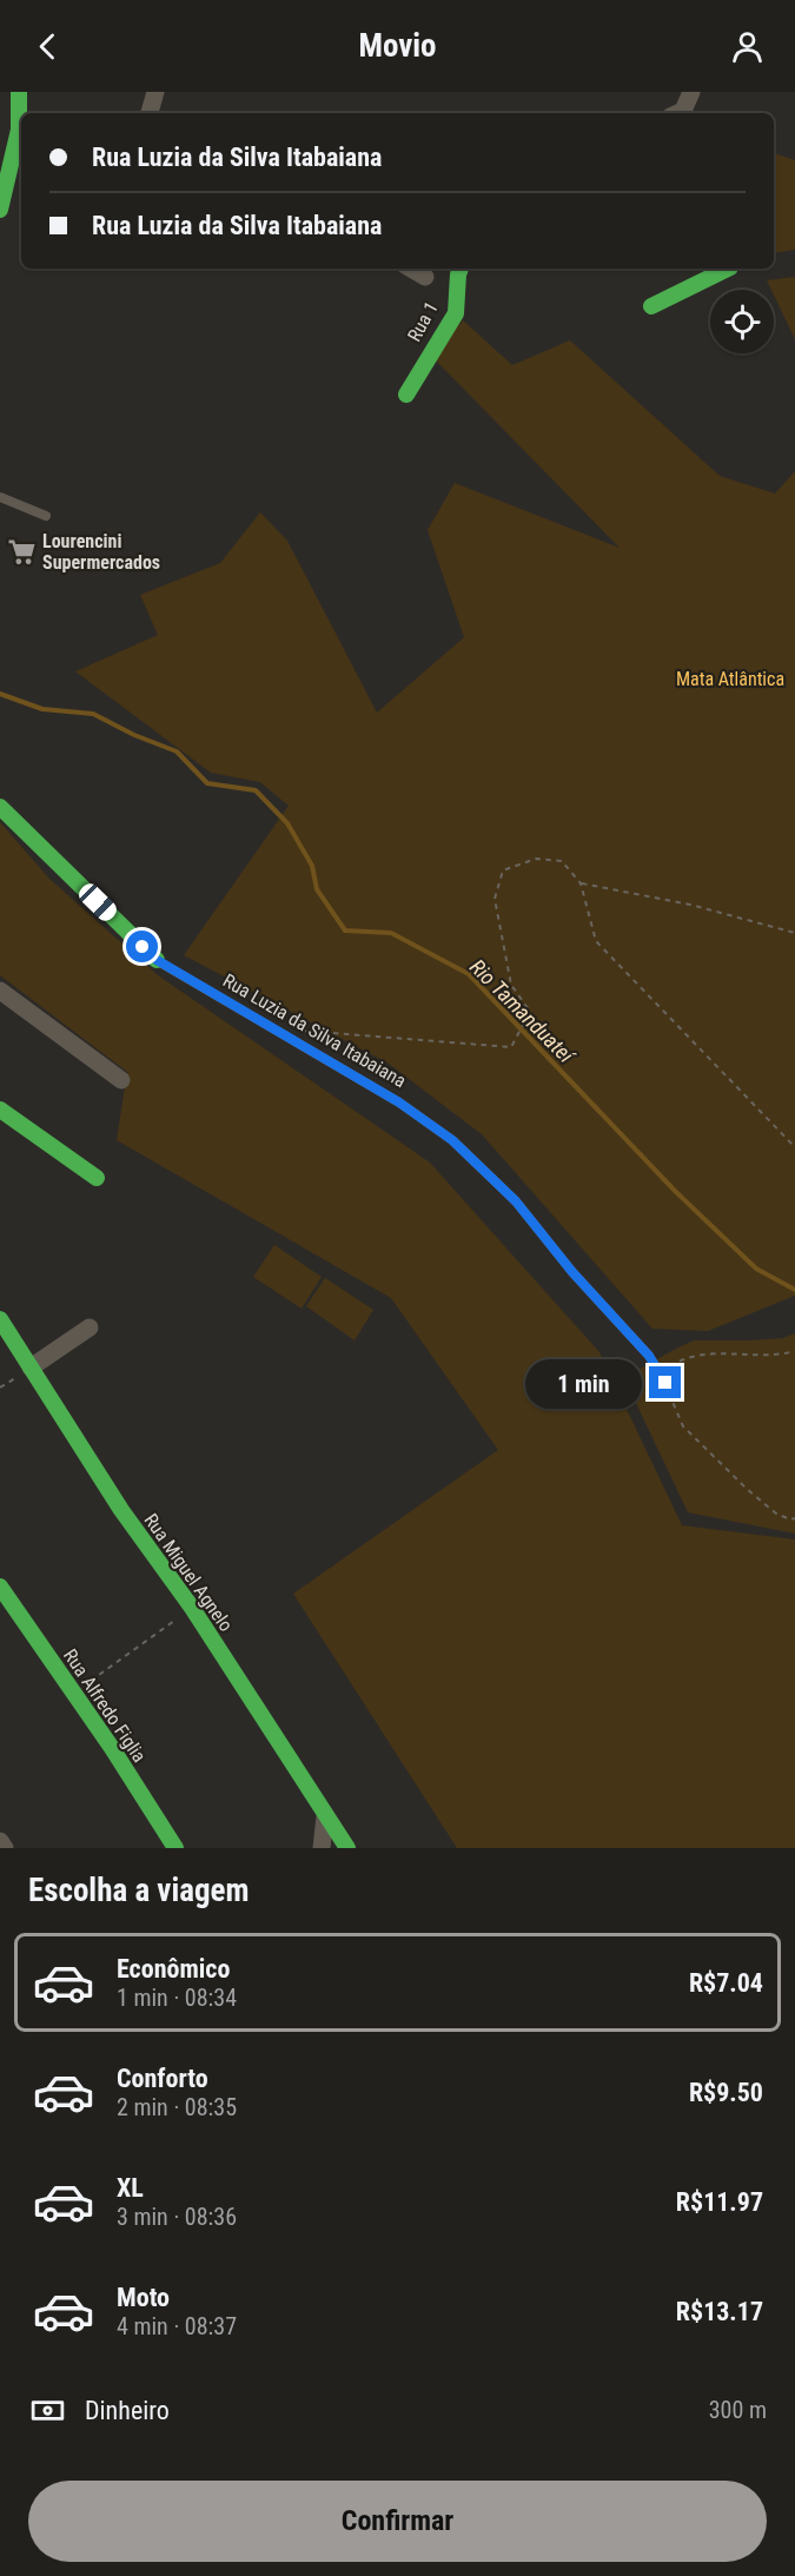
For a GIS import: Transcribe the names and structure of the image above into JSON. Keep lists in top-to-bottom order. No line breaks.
{"streets":{"street":["Rua 1","Rua Luzia da Silva Itabaiana","Rua Miguel Agnelo","Rua Alfredo Figlia"]},"water":["Rio Tamanduateí"],"parks":["Mata Atlântica"],"places":{"supermarket":["Lourencini Supermercados"]},"page":{"header":"Movio","banner":["Rua Luzia da Silva Itabaiana","Rua Luzia da Silva Itabaiana"],"bubble":"1 min","heading":"Escolha a viagem","list":[{"name":"Econômico","note":"1 min · 08:34","value":"R$7.04"},{"name":"Conforto","note":"2 min · 08:35","value":"R$9.50"},{"name":"XL","note":"3 min · 08:36","value":"R$11.97"},{"name":"Moto","note":"4 min · 08:37","value":"R$13.17"}],"pay":["Dinheiro","300 m"],"buttons":"Confirmar"}}
